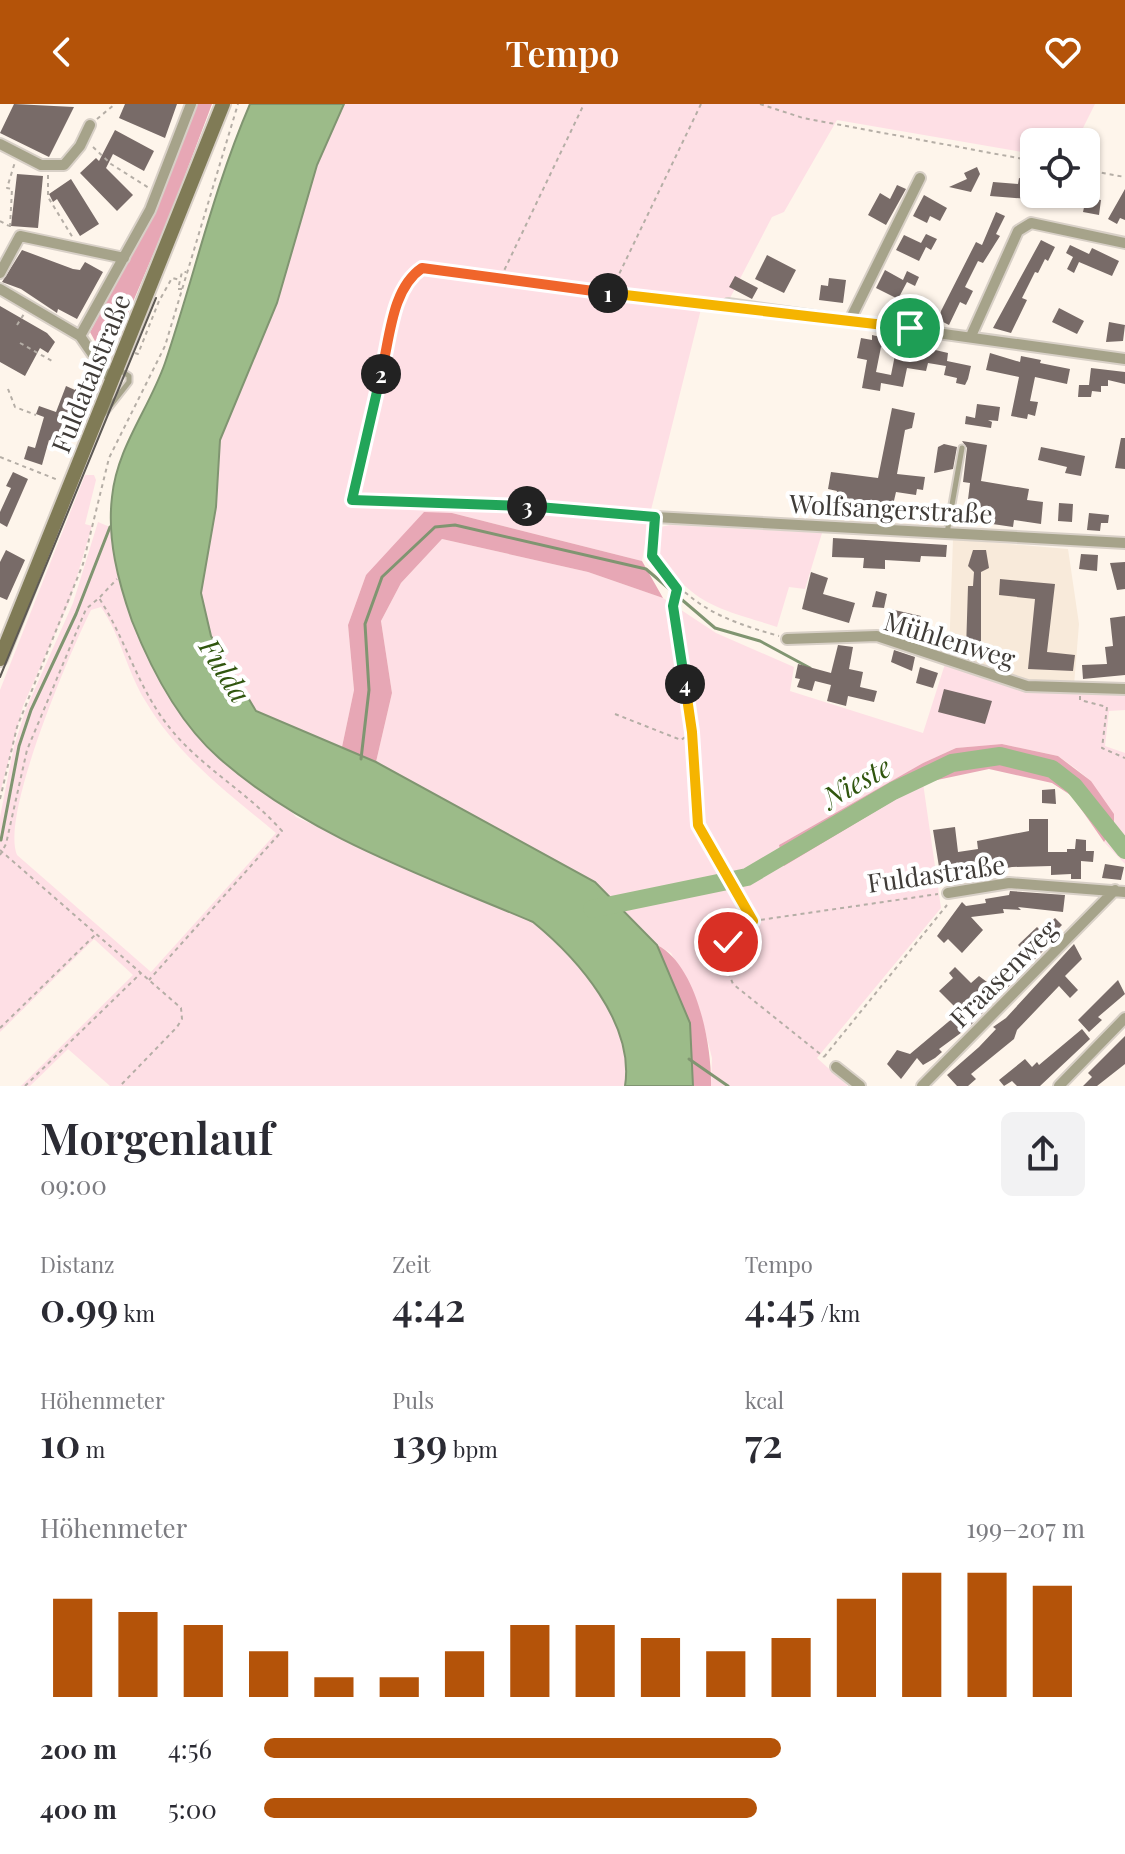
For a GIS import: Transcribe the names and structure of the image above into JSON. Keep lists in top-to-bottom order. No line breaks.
{"streets":{"main road":["Fuldatalstraße"],"street":["Wolfsangerstraße","Mühlenweg","Fuldastraße","Fraasenweg"]},"crossings":[["Fuldastraße","Fraasenweg"]],"water":["Fulda","Nieste"],"page":{"header":"Tempo","pins":["1","2","3","4"],"heading":["Morgenlauf","09:00"],"stats":[["Distanz","0.99 km"],["Zeit","4:42"],["Tempo","4:45 /km"],["Höhenmeter","10 m"],["Puls","139 bpm"],["kcal","72"]],"chart":["Höhenmeter","199–207 m"],"list":[{"name":"200 m","note":"4:56"},{"name":"400 m","note":"5:00"}]}}
